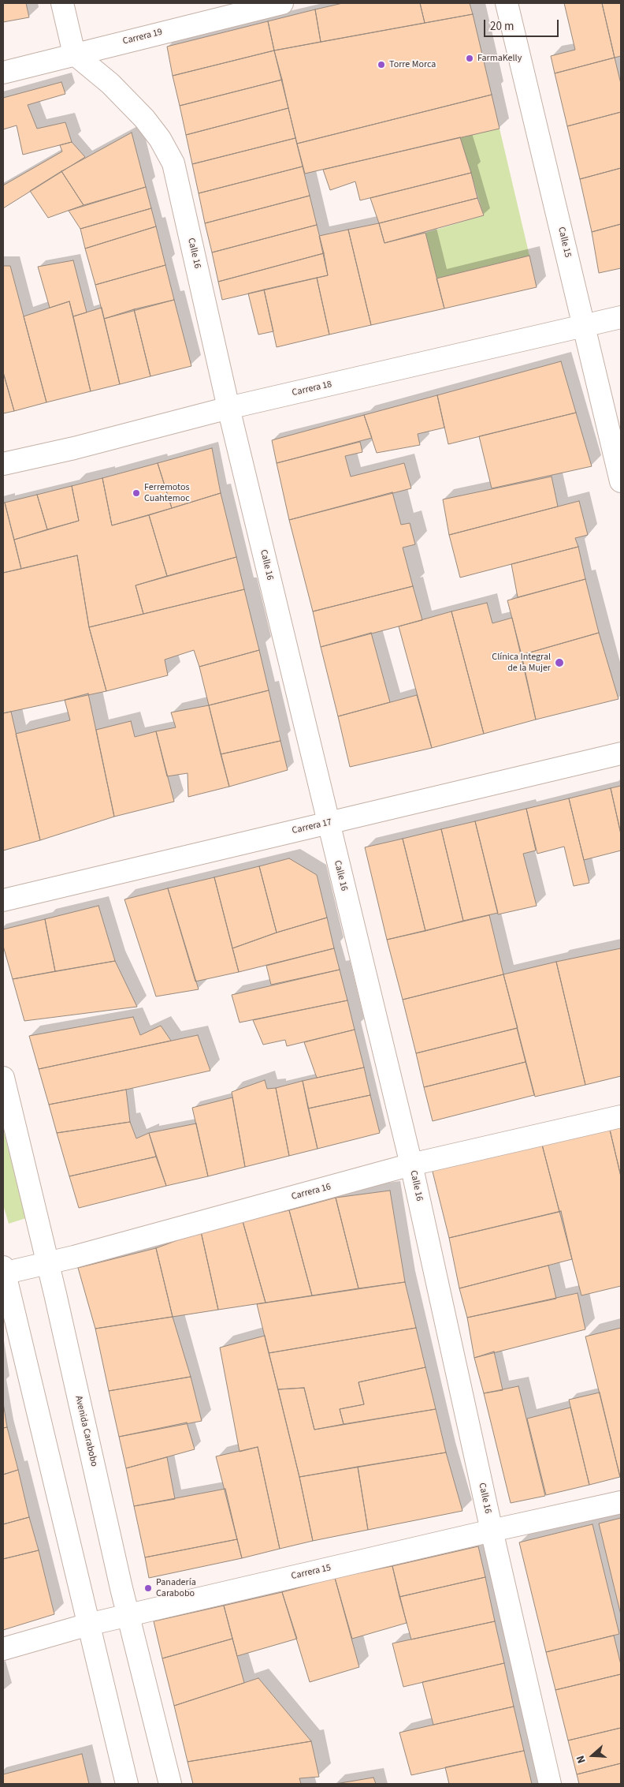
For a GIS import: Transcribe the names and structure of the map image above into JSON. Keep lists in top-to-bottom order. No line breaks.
{"streets":{"street":["Carrera 19","Calle 15","Calle 16","Carrera 18","Carrera 17","Carrera 16","Avenida Carabobo","Carrera 15"]},"crossings":[["Carrera 19","Calle 16"],["Calle 15","Carrera 18"],["Calle 16","Carrera 18"],["Calle 16","Carrera 17"],["Calle 16","Carrera 16"],["Calle 16","Carrera 15"],["Carrera 16","Avenida Carabobo"],["Avenida Carabobo","Carrera 15"]],"places":["FarmaKelly","Torre Morca","Ferremotos Cuahtemoc","Clínica Integral de la Mujer","Panadería Carabobo"],"scale_bar":"20 m","north":"left"}
